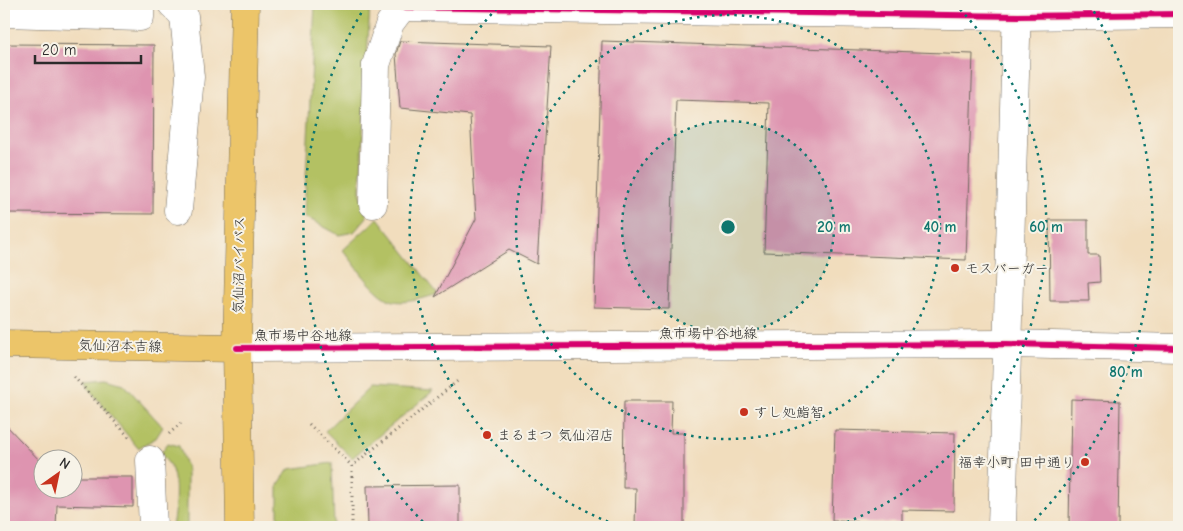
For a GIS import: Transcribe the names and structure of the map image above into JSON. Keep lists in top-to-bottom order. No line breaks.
{"streets":{"main road":["気仙沼バイパス","気仙沼本吉線"],"street":["魚市場中谷地線"]},"crossings":[["気仙沼バイパス","魚市場中谷地線"],["気仙沼バイパス","気仙沼本吉線"],["魚市場中谷地線","気仙沼本吉線"]],"places":["モスバーガー","すし処鮨智","まるまつ 気仙沼店","福幸小町 田中通り"],"scale_bar":"20 m","north":"top right","rings":["20 m","40 m","60 m","80 m"]}
